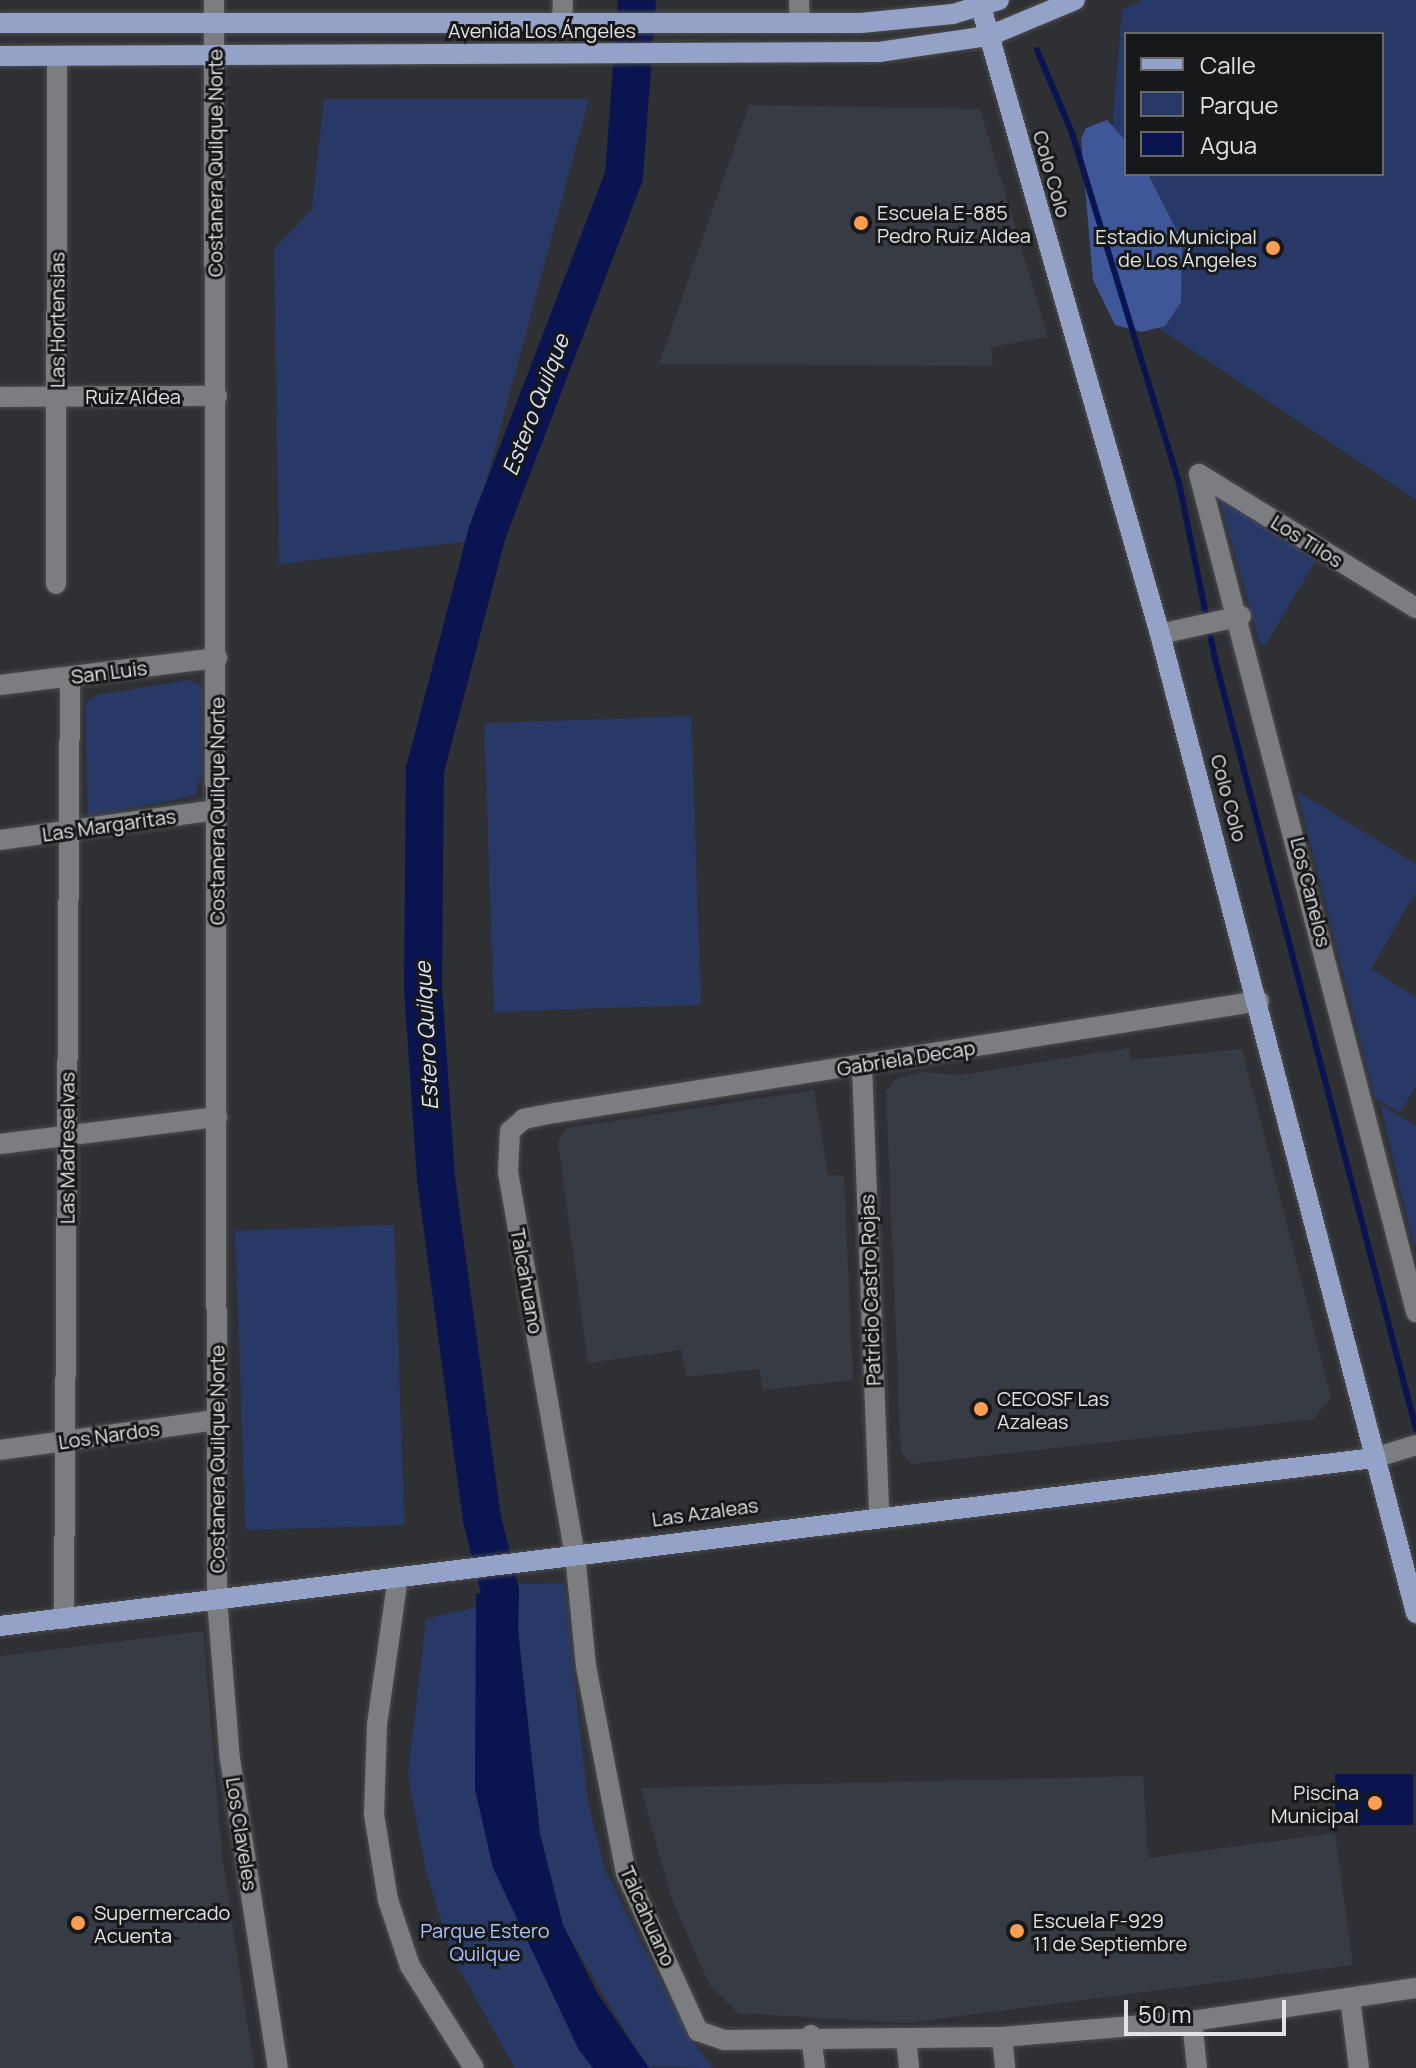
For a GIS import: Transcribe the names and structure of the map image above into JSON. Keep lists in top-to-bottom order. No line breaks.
{"streets":{"main road":["Avenida Los Ángeles","Colo Colo","Las Azaleas"],"street":["Costanera Quilque Norte","Las Hortensias","Ruiz Aldea","Los Tilos","San Luis","Las Margaritas","Los Canelos","Gabriela Decap","Las Madreselvas","Talcahuano","Patricio Castro Rojas","Los Nardos","Los Claveles"]},"crossings":[["Avenida Los Ángeles","Costanera Quilque Norte"],["Avenida Los Ángeles","Colo Colo"],["Avenida Los Ángeles","Las Hortensias"],["Costanera Quilque Norte","Ruiz Aldea"],["Costanera Quilque Norte","San Luis"],["Costanera Quilque Norte","Las Margaritas"],["Costanera Quilque Norte","Los Nardos"],["Costanera Quilque Norte","Las Azaleas"],["Costanera Quilque Norte","Los Claveles"],["Colo Colo","Gabriela Decap"],["Colo Colo","Las Azaleas"],["Las Hortensias","Ruiz Aldea"],["Los Tilos","Los Canelos"],["San Luis","Las Madreselvas"],["Las Margaritas","Las Madreselvas"],["Gabriela Decap","Talcahuano"],["Gabriela Decap","Patricio Castro Rojas"],["Las Madreselvas","Los Nardos"],["Las Madreselvas","Las Azaleas"],["Talcahuano","Las Azaleas"],["Patricio Castro Rojas","Las Azaleas"],["Las Azaleas","Los Claveles"]],"water":["Estero Quilque"],"parks":["Parque Estero Quilque"],"places":["Escuela E-885 Pedro Ruiz Aldea","Estadio Municipal de Los Ángeles","CECOSF Las Azaleas","Piscina Municipal","Supermercado Acuenta","Escuela F-929 11 de Septiembre"],"legend":["Calle","Parque","Agua"],"scale_bar":"50 m"}
